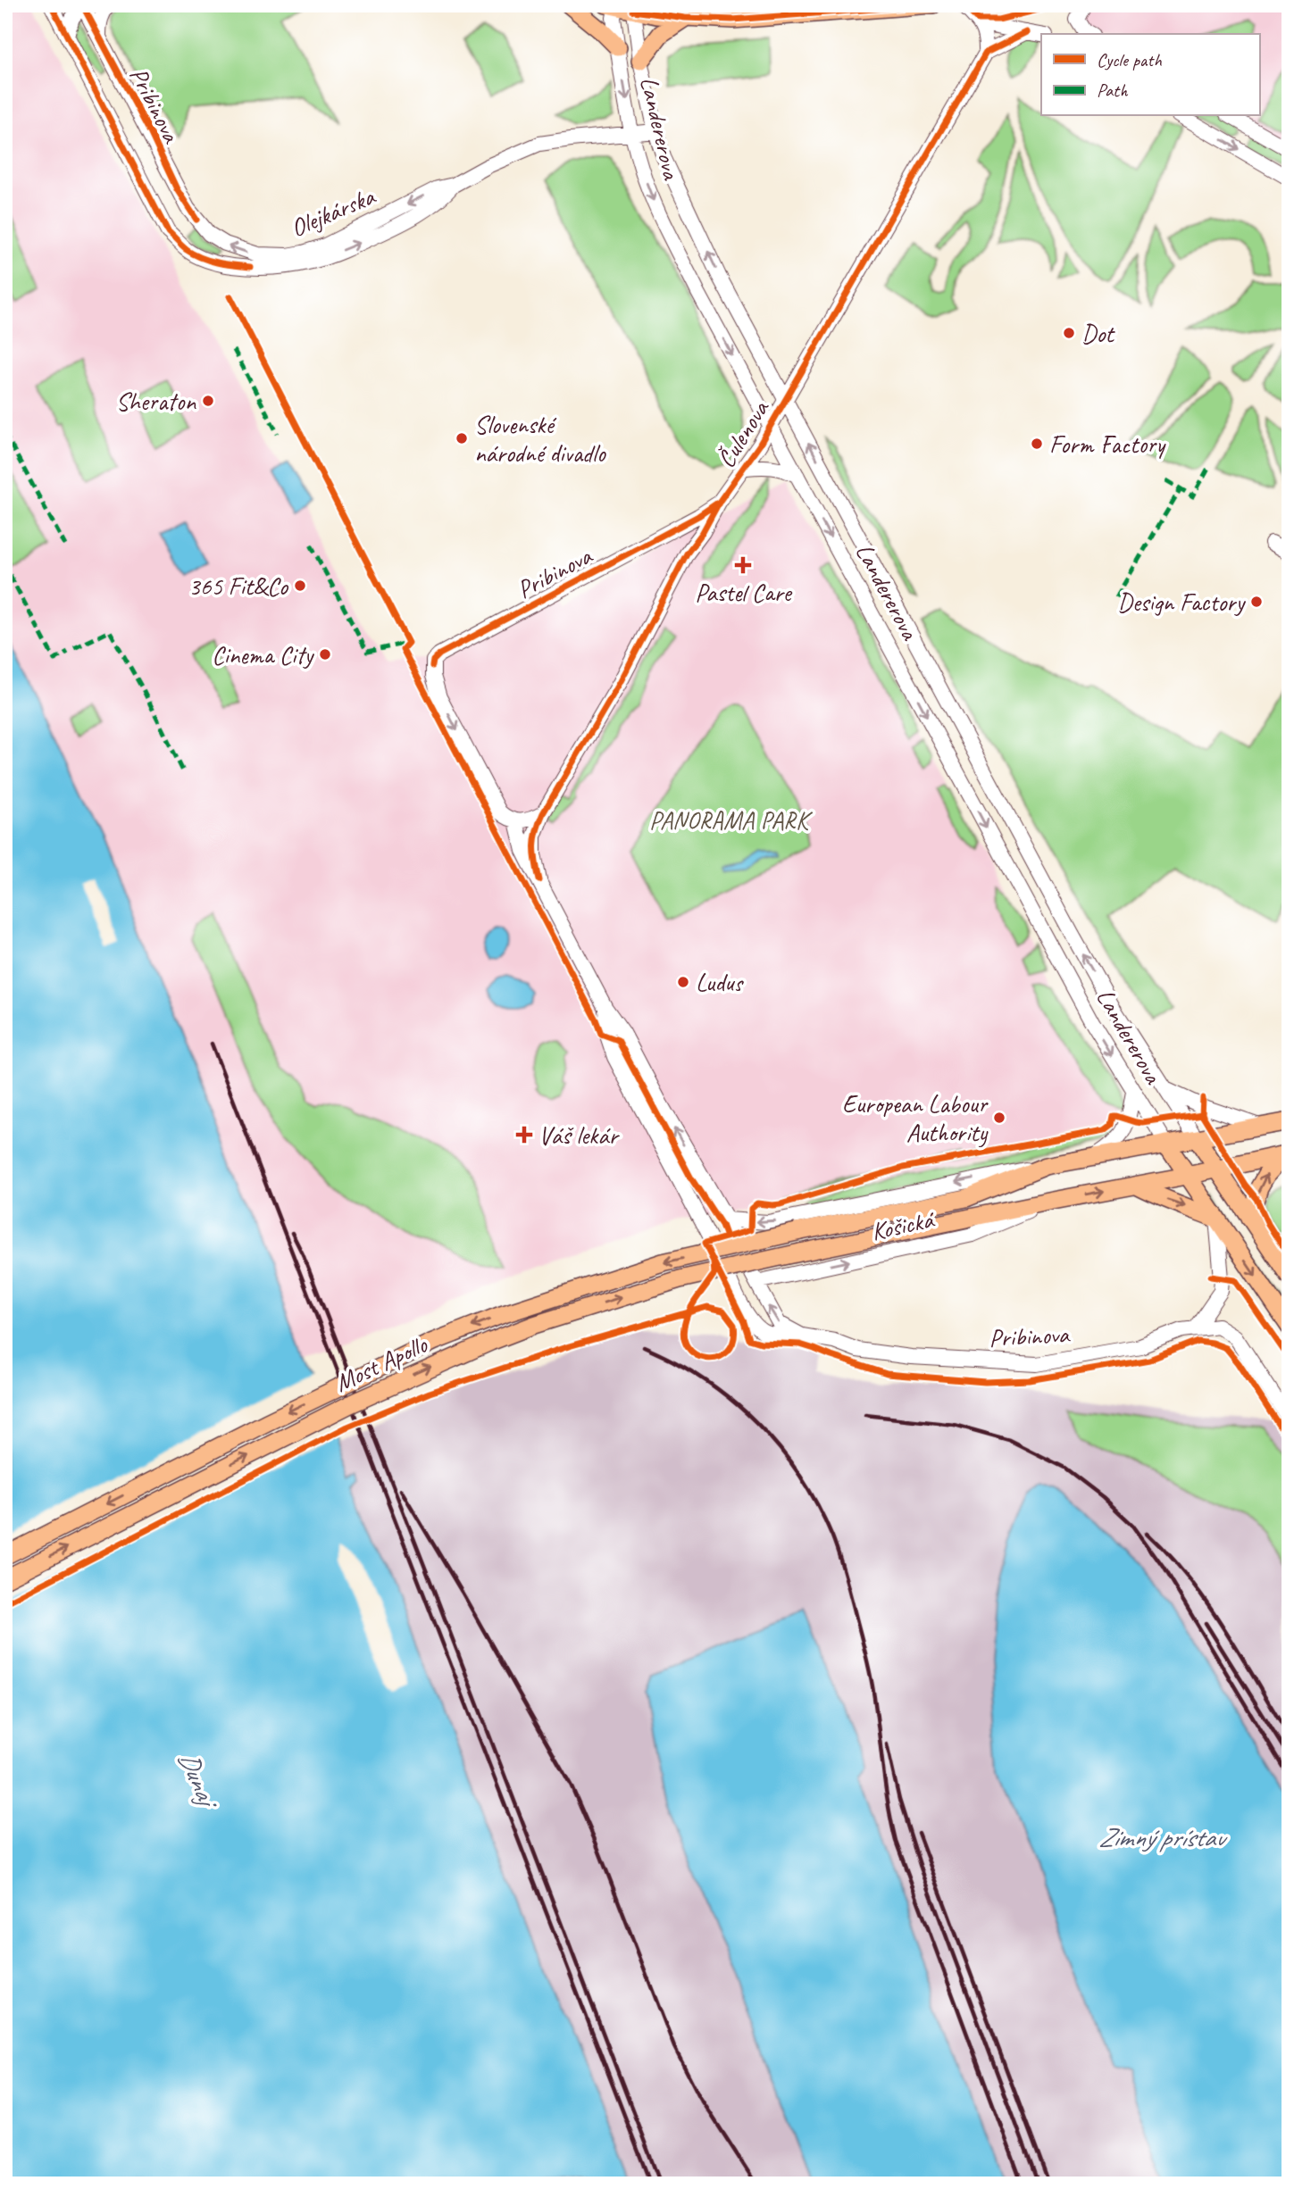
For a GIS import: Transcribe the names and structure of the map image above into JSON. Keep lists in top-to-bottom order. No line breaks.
{"streets":{"main road":["Landererova","Košická","Most Apollo"],"street":["Pribinova","Olejkárska","Čulenova"]},"crossings":[["Pribinova","Olejkárska"],["Pribinova","Čulenova"],["Pribinova","Košická"],["Landererova","Olejkárska"],["Landererova","Čulenova"],["Landererova","Košická"],["Košická","Most Apollo"]],"water":["Dunaj","Zimný prístav"],"parks":["PANORAMA PARK"],"places":{"other":["Dot","Sheraton","Slovenské národné divadlo","Form Factory","365 Fit&Co","Design Factory","Cinema City","Ludus","European Labour Authority"],"health":["Pastel Care","Váš lekár"]},"legend":["Cycle path","Path"]}
